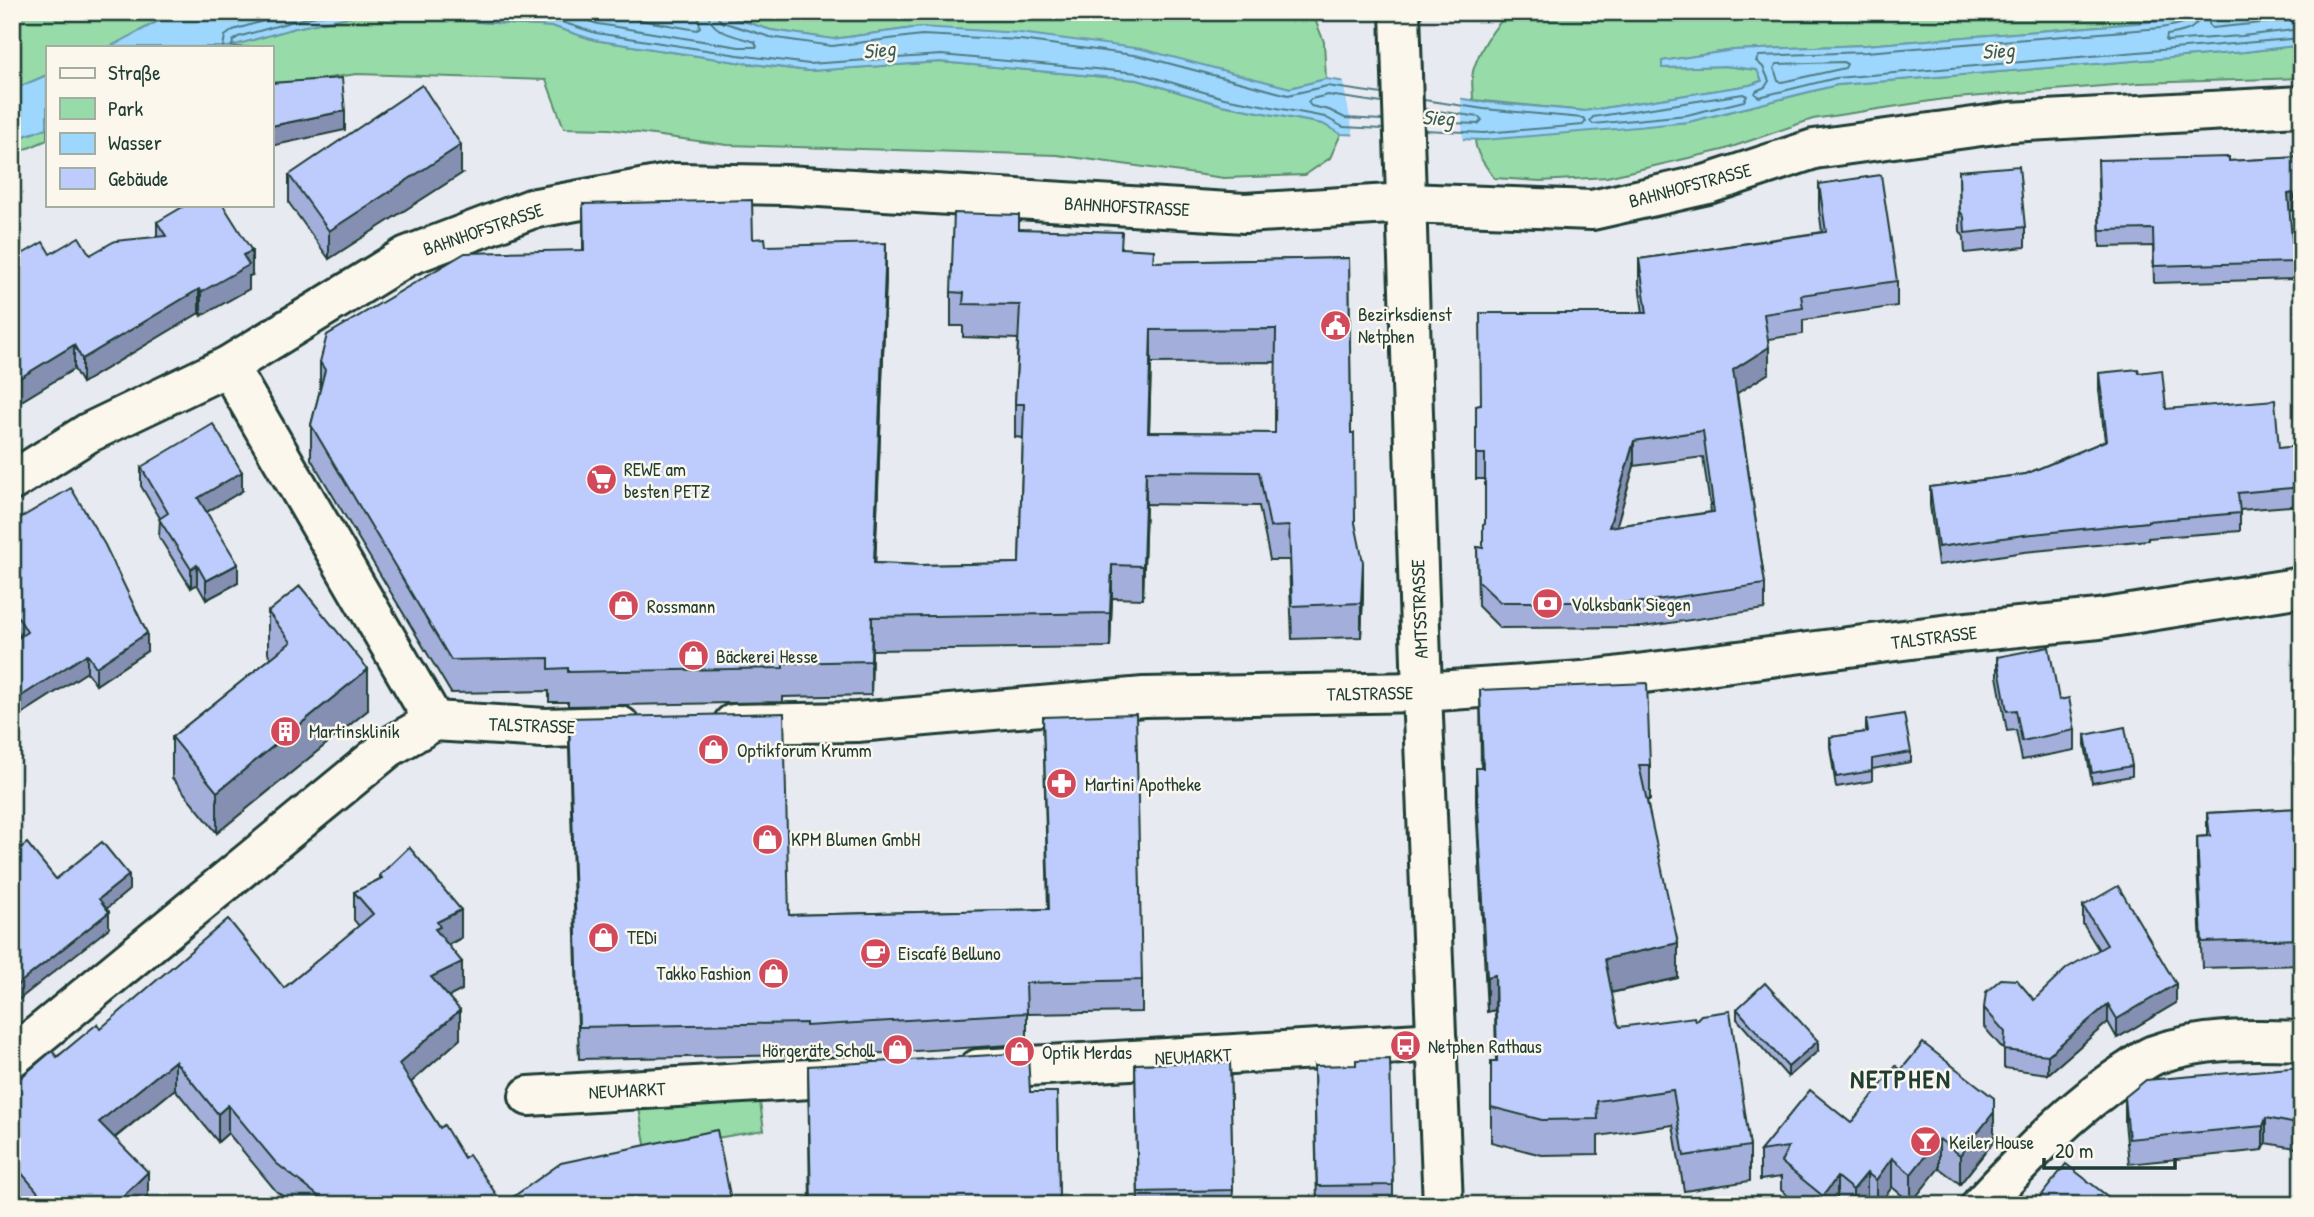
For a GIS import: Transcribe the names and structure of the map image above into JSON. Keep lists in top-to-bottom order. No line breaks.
{"streets":{"street":["BAHNHOFSTRASSE","AMTSSTRASSE","TALSTRASSE","NEUMARKT"]},"crossings":[["BAHNHOFSTRASSE","AMTSSTRASSE"],["AMTSSTRASSE","TALSTRASSE"],["AMTSSTRASSE","NEUMARKT"]],"districts":["NETPHEN"],"water":["Sieg"],"places":{"public building":["Bezirksdienst Netphen"],"supermarket":["REWE am besten PETZ"],"bank":["Volksbank Siegen"],"shop":["Rossmann","Bäckerei Hesse","Optikforum Krumm","KPM Blumen GmbH","TEDi","Takko Fashion","Hörgeräte Scholl","Optik Merdas"],"building":["Martinsklinik"],"pharmacy":["Martini Apotheke"],"cafe":["Eiscafé Belluno"],"bus stop":["Netphen Rathaus"],"bar":["Keiler House"]},"legend":["Straße","Park","Wasser","Gebäude"],"scale_bar":"20 m"}
